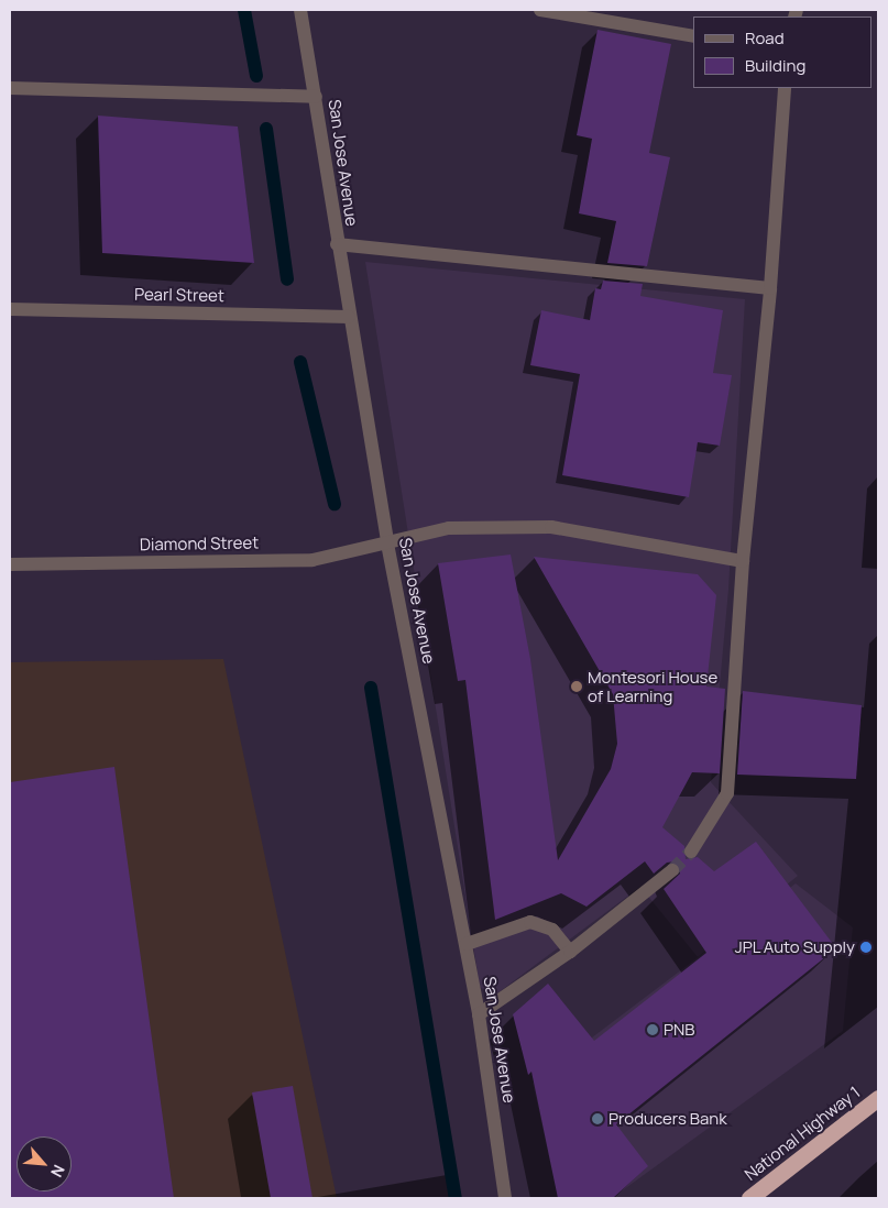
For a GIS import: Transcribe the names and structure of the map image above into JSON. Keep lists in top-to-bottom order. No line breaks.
{"streets":{"highway":["National Highway 1"],"street":["San Jose Avenue","Pearl Street","Diamond Street"]},"crossings":[["San Jose Avenue","Pearl Street"],["San Jose Avenue","Diamond Street"]],"places":["Montesori House of Learning","JPL Auto Supply","PNB","Producers Bank"],"legend":["Road","Building"],"north":"bottom right"}
